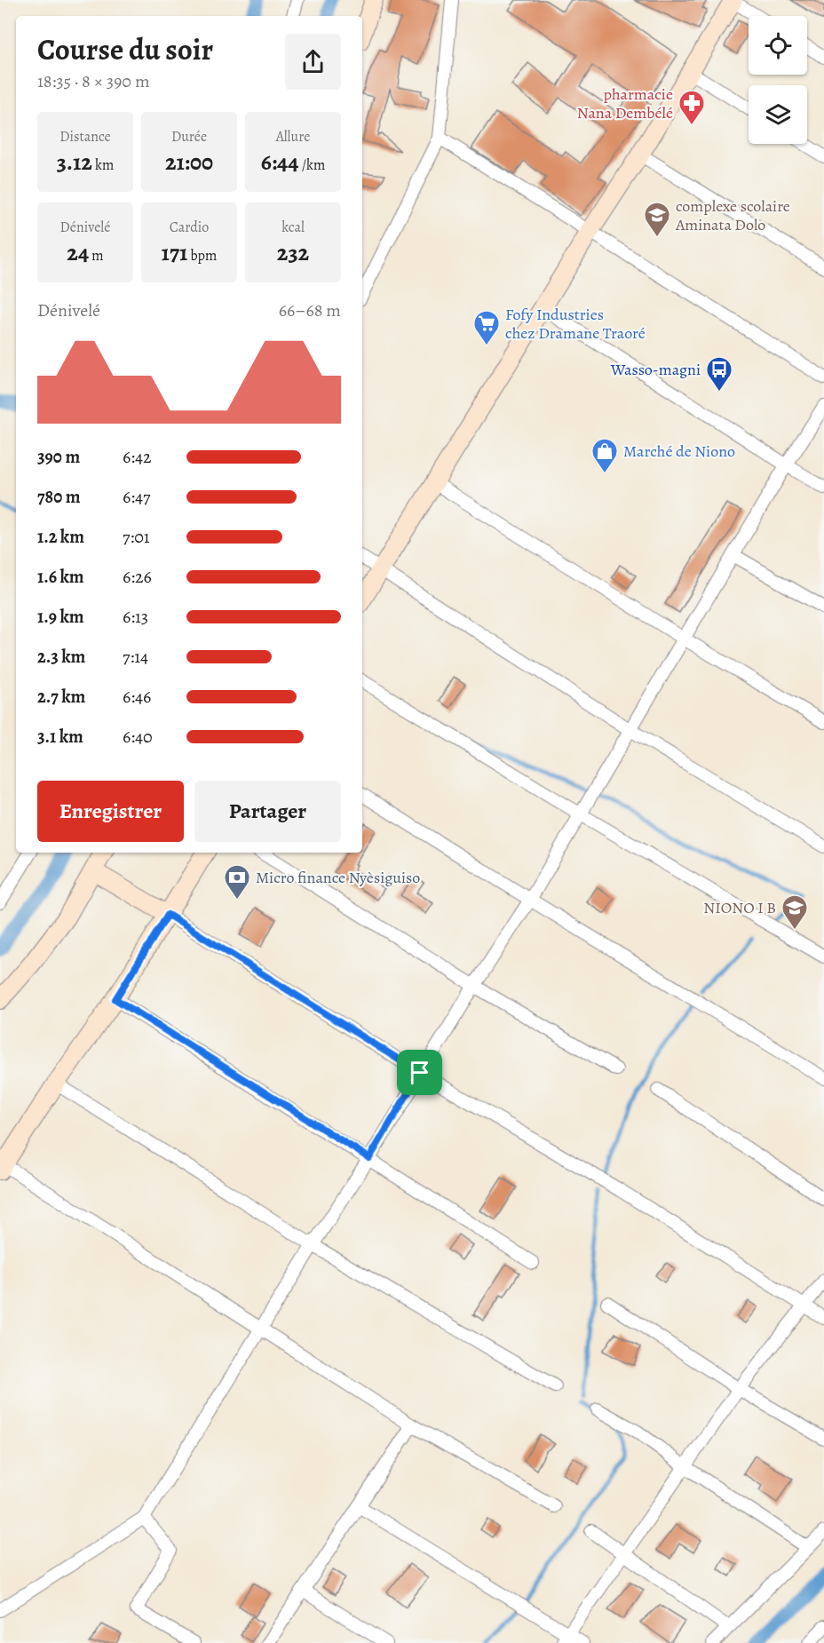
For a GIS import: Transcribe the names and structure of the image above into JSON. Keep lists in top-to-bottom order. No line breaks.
{"places":{"pharmacy":["pharmacie Nana Dembélé"],"school or university":["complexe scolaire Aminata Dolo","NIONO I B"],"supermarket":["Fofy Industries chez Dramane Traoré"],"bus stop":["Wasso-magni"],"shop":["Marché de Niono"],"bank":["Micro finance Nyèsiguiso"]},"page":{"heading":["Course du soir","18:35 · 8 × 390 m"],"stats":[["Distance","3.12 km"],["Durée","21:00"],["Allure","6:44 /km"],["Dénivelé","24 m"],["Cardio","171 bpm"],["kcal","232"]],"chart":["Dénivelé","66–68 m"],"list":[{"name":"390 m","note":"6:42"},{"name":"780 m","note":"6:47"},{"name":"1.2 km","note":"7:01"},{"name":"1.6 km","note":"6:26"},{"name":"1.9 km","note":"6:13"},{"name":"2.3 km","note":"7:14"},{"name":"2.7 km","note":"6:46"},{"name":"3.1 km","note":"6:40"}],"buttons":["Enregistrer","Partager"]}}
